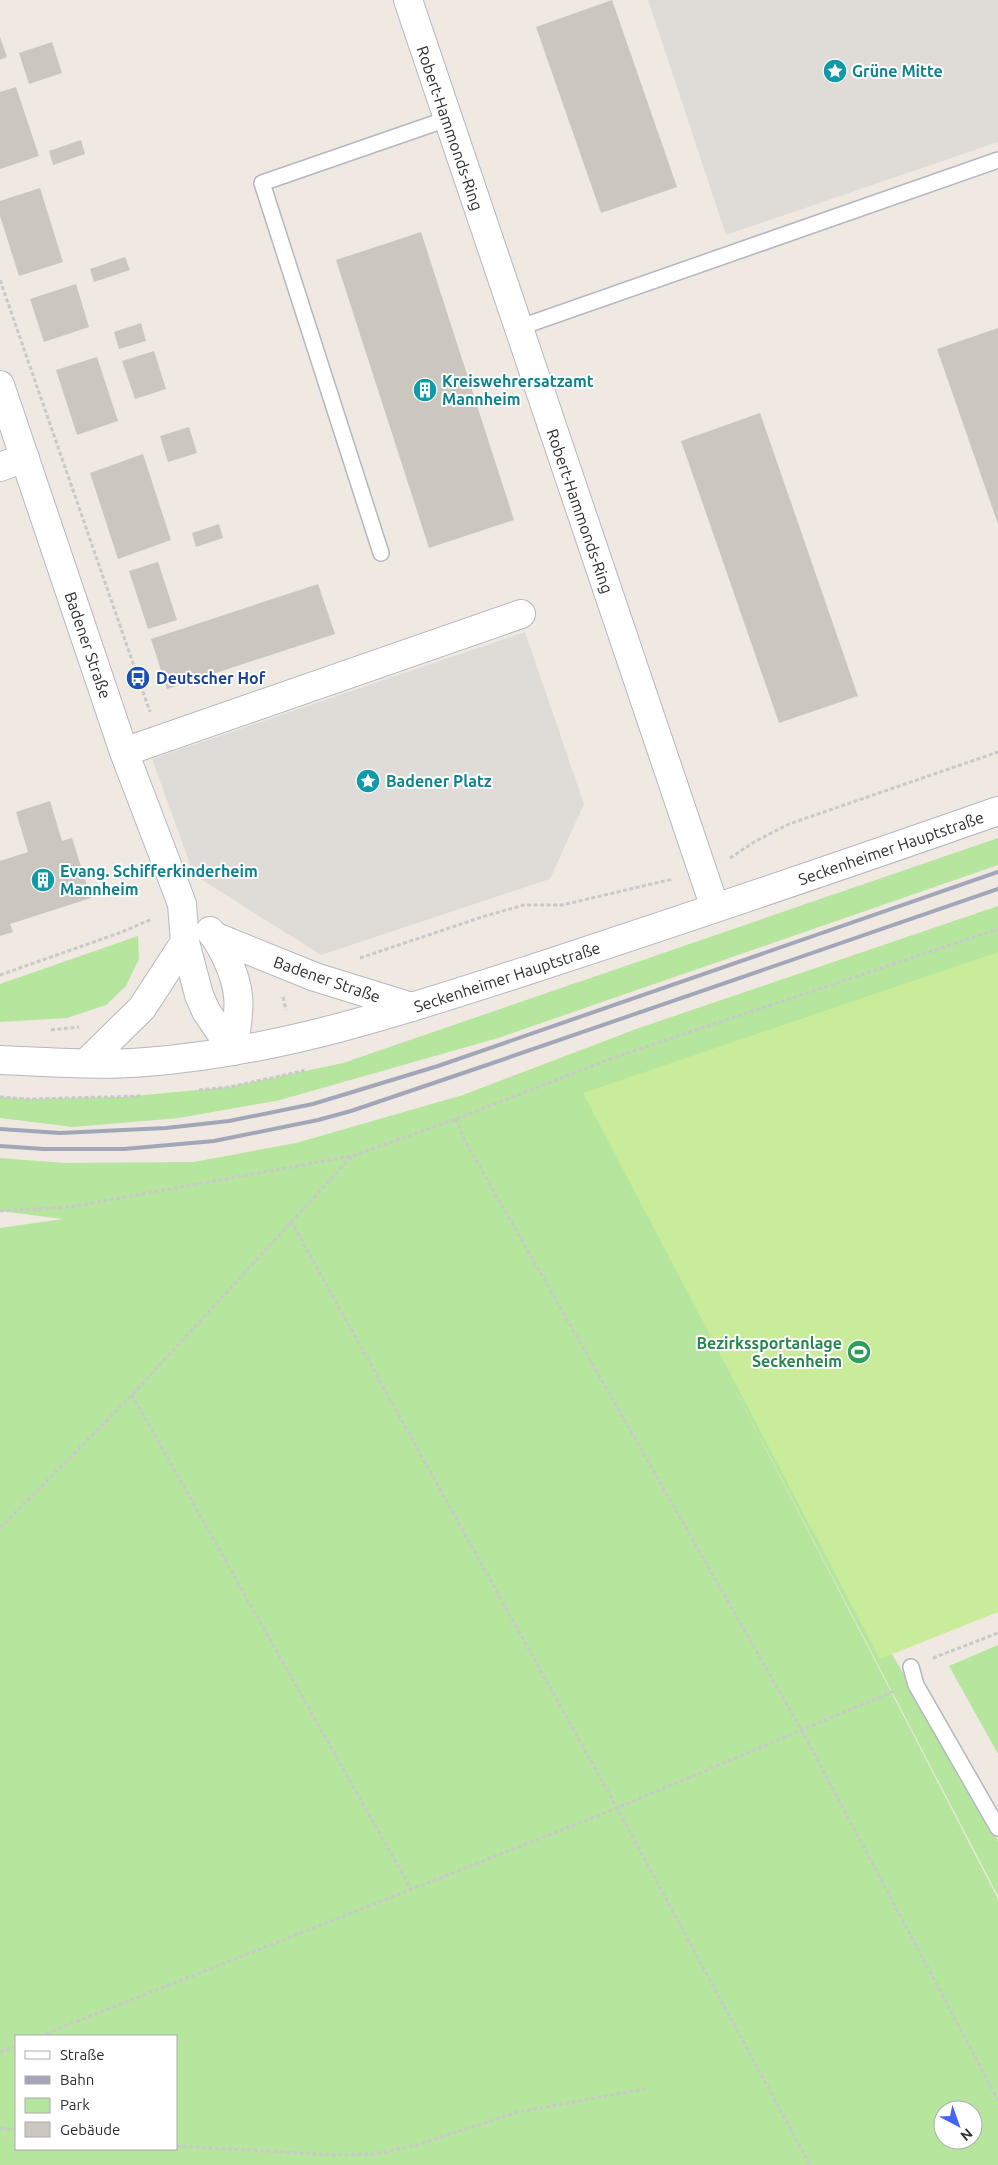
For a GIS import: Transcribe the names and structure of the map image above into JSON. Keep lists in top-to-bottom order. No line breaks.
{"streets":{"street":["Robert-Hammonds-Ring","Badener Straße","Seckenheimer Hauptstraße"]},"crossings":[["Robert-Hammonds-Ring","Seckenheimer Hauptstraße"],["Badener Straße","Seckenheimer Hauptstraße"]],"places":{"place":["Grüne Mitte","Badener Platz"],"building":["Kreiswehrersatzamt Mannheim","Evang. Schifferkinderheim Mannheim"],"bus stop":["Deutscher Hof"],"sports":["Bezirkssportanlage Seckenheim"]},"legend":["Straße","Bahn","Park","Gebäude"],"north":"bottom right"}
